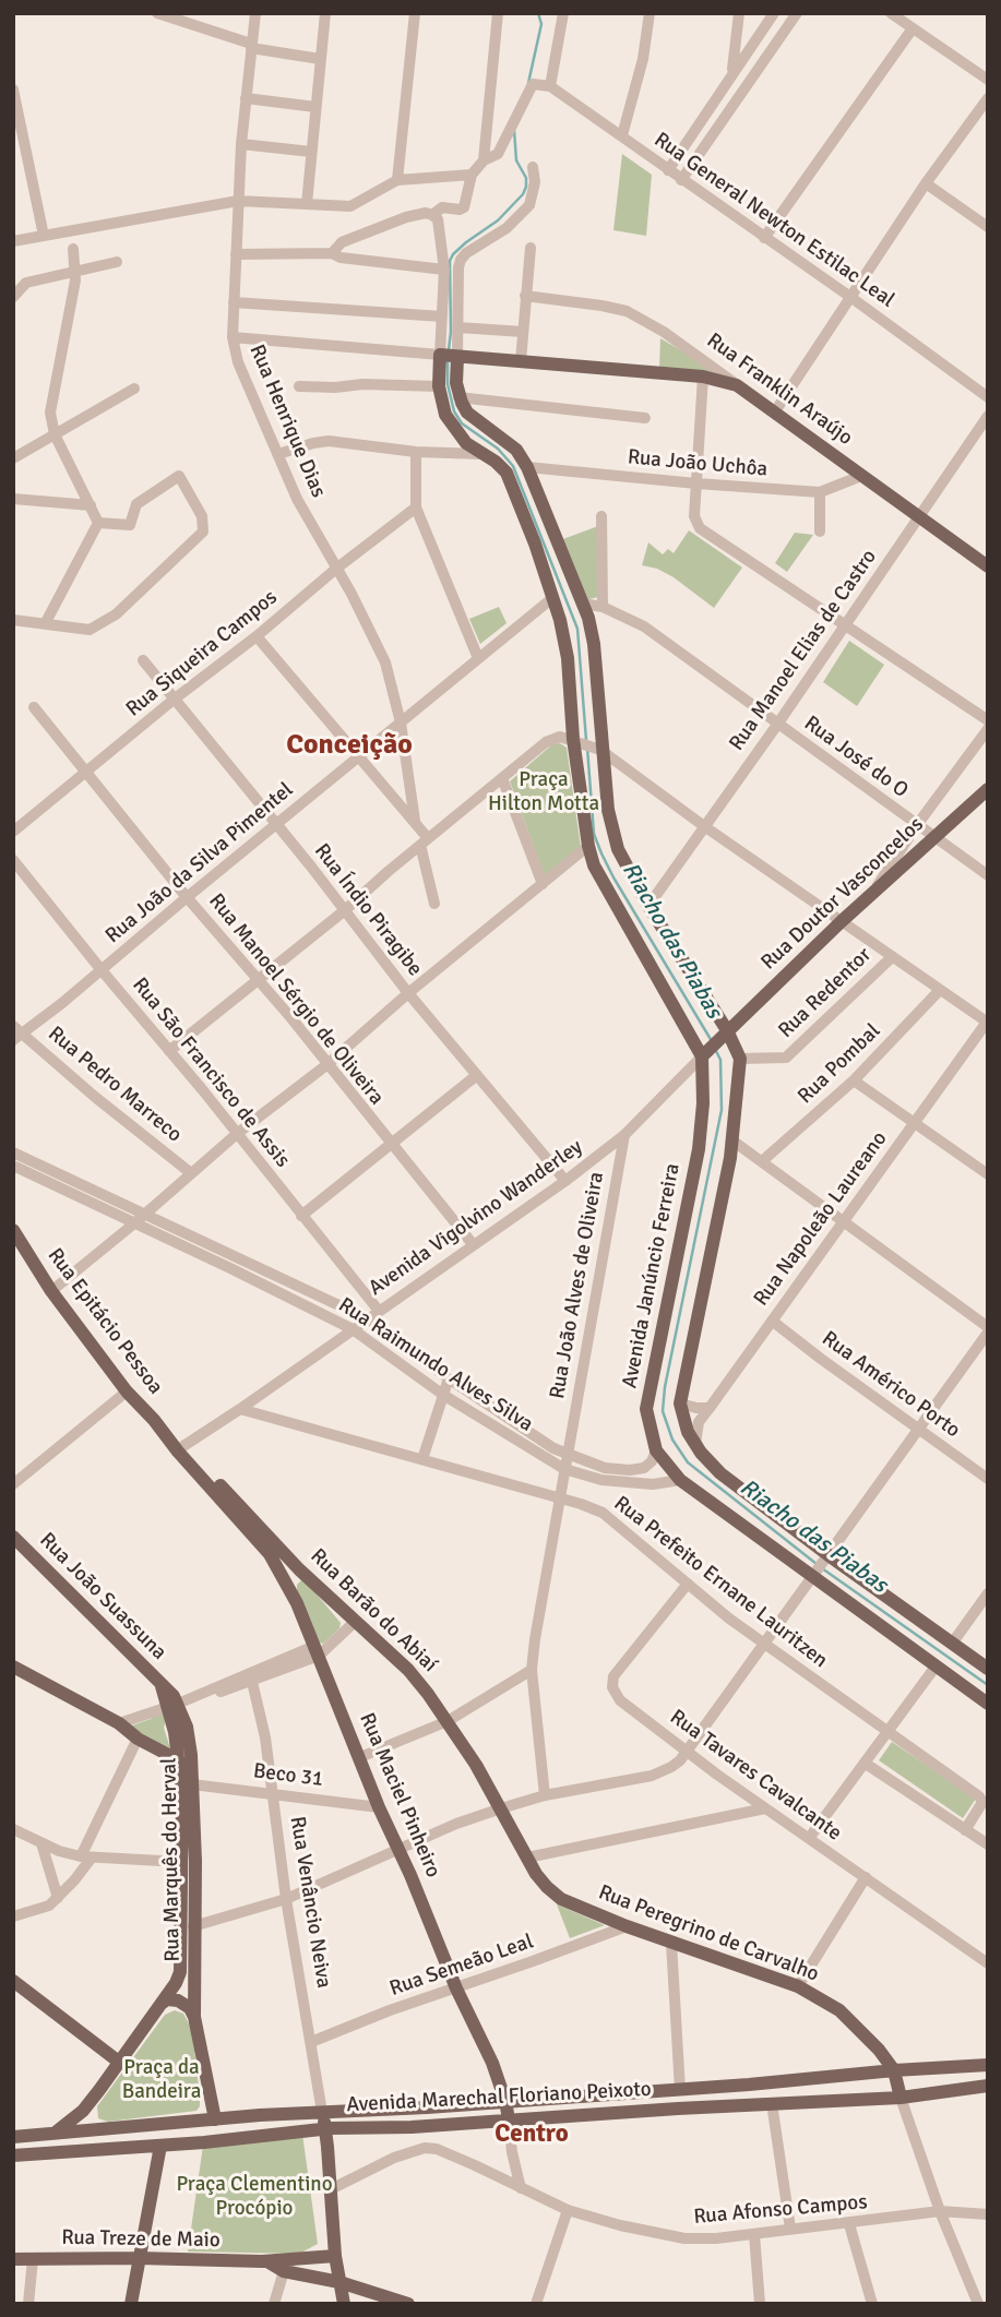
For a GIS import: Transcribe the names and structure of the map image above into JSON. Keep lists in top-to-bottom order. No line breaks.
{"streets":{"main road":["Rua Franklin Araújo","Rua Doutor Vasconcelos","Avenida Janúncio Ferreira","Rua Epitácio Pessoa","Rua João Suassuna","Rua Barão do Abiaí","Rua Maciel Pinheiro","Rua Marquês do Herval","Rua Venâncio Neiva","Rua Peregrino de Carvalho","Avenida Marechal Floriano Peixoto","Rua Treze de Maio"],"street":["Rua General Newton Estilac Leal","Rua Henrique Dias","Rua João Uchôa","Rua Manoel Elias de Castro","Rua Siqueira Campos","Rua José do O","Rua João da Silva Pimentel","Rua Índio Piragibe","Rua Redentor","Rua Manoel Sérgio de Oliveira","Rua Pombal","Rua São Francisco de Assis","Rua Pedro Marreco","Avenida Vigolvino Wanderley","Rua Napoleão Laureano","Rua João Alves de Oliveira","Rua Raimundo Alves Silva","Rua Américo Porto","Rua Prefeito Ernane Lauritzen","Beco 31","Rua Tavares Cavalcante","Rua Semeão Leal","Rua Afonso Campos"]},"crossings":[["Rua Franklin Araújo","Rua João Uchôa"],["Rua Franklin Araújo","Rua Manoel Elias de Castro"],["Rua Henrique Dias","Rua Siqueira Campos"],["Rua Henrique Dias","Rua João da Silva Pimentel"],["Rua Manoel Elias de Castro","Rua José do O"],["Rua Siqueira Campos","Rua Índio Piragibe"],["Rua Siqueira Campos","Rua Manoel Sérgio de Oliveira"],["Rua José do O","Rua Doutor Vasconcelos"],["Rua João da Silva Pimentel","Rua Índio Piragibe"],["Rua João da Silva Pimentel","Rua Manoel Sérgio de Oliveira"],["Rua João da Silva Pimentel","Rua São Francisco de Assis"],["Rua João da Silva Pimentel","Rua Pedro Marreco"],["Rua Doutor Vasconcelos","Avenida Vigolvino Wanderley"],["Rua Doutor Vasconcelos","Avenida Janúncio Ferreira"],["Rua Índio Piragibe","Avenida Vigolvino Wanderley"],["Rua Manoel Sérgio de Oliveira","Avenida Vigolvino Wanderley"],["Rua São Francisco de Assis","Avenida Vigolvino Wanderley"],["Avenida Vigolvino Wanderley","Avenida Janúncio Ferreira"],["Avenida Vigolvino Wanderley","Rua João Alves de Oliveira"],["Avenida Vigolvino Wanderley","Rua Epitácio Pessoa"],["Avenida Vigolvino Wanderley","Rua Raimundo Alves Silva"],["Avenida Vigolvino Wanderley","Rua Prefeito Ernane Lauritzen"],["Avenida Vigolvino Wanderley","Rua Barão do Abiaí"],["Avenida Vigolvino Wanderley","Rua Maciel Pinheiro"],["Rua Napoleão Laureano","Rua Américo Porto"],["Avenida Janúncio Ferreira","Rua Raimundo Alves Silva"],["Rua João Alves de Oliveira","Rua Raimundo Alves Silva"],["Rua João Alves de Oliveira","Rua Prefeito Ernane Lauritzen"],["Rua Epitácio Pessoa","Rua Barão do Abiaí"],["Rua Epitácio Pessoa","Rua Maciel Pinheiro"],["Rua Prefeito Ernane Lauritzen","Rua Tavares Cavalcante"],["Rua João Suassuna","Rua Marquês do Herval"],["Rua Barão do Abiaí","Rua Maciel Pinheiro"],["Rua Barão do Abiaí","Rua Peregrino de Carvalho"],["Beco 31","Rua Maciel Pinheiro"],["Beco 31","Rua Marquês do Herval"],["Beco 31","Rua Venâncio Neiva"],["Rua Maciel Pinheiro","Rua Semeão Leal"],["Rua Maciel Pinheiro","Avenida Marechal Floriano Peixoto"],["Rua Maciel Pinheiro","Rua Afonso Campos"],["Rua Venâncio Neiva","Rua Semeão Leal"],["Rua Venâncio Neiva","Avenida Marechal Floriano Peixoto"],["Rua Venâncio Neiva","Rua Afonso Campos"],["Rua Venâncio Neiva","Rua Treze de Maio"],["Rua Peregrino de Carvalho","Rua Semeão Leal"],["Rua Peregrino de Carvalho","Avenida Marechal Floriano Peixoto"],["Rua Peregrino de Carvalho","Rua Afonso Campos"]],"districts":["Conceição","Centro"],"water":["Riacho das Piabas"],"parks":["Praça Hilton Motta","Praça da Bandeira","Praça Clementino Procópio"]}
